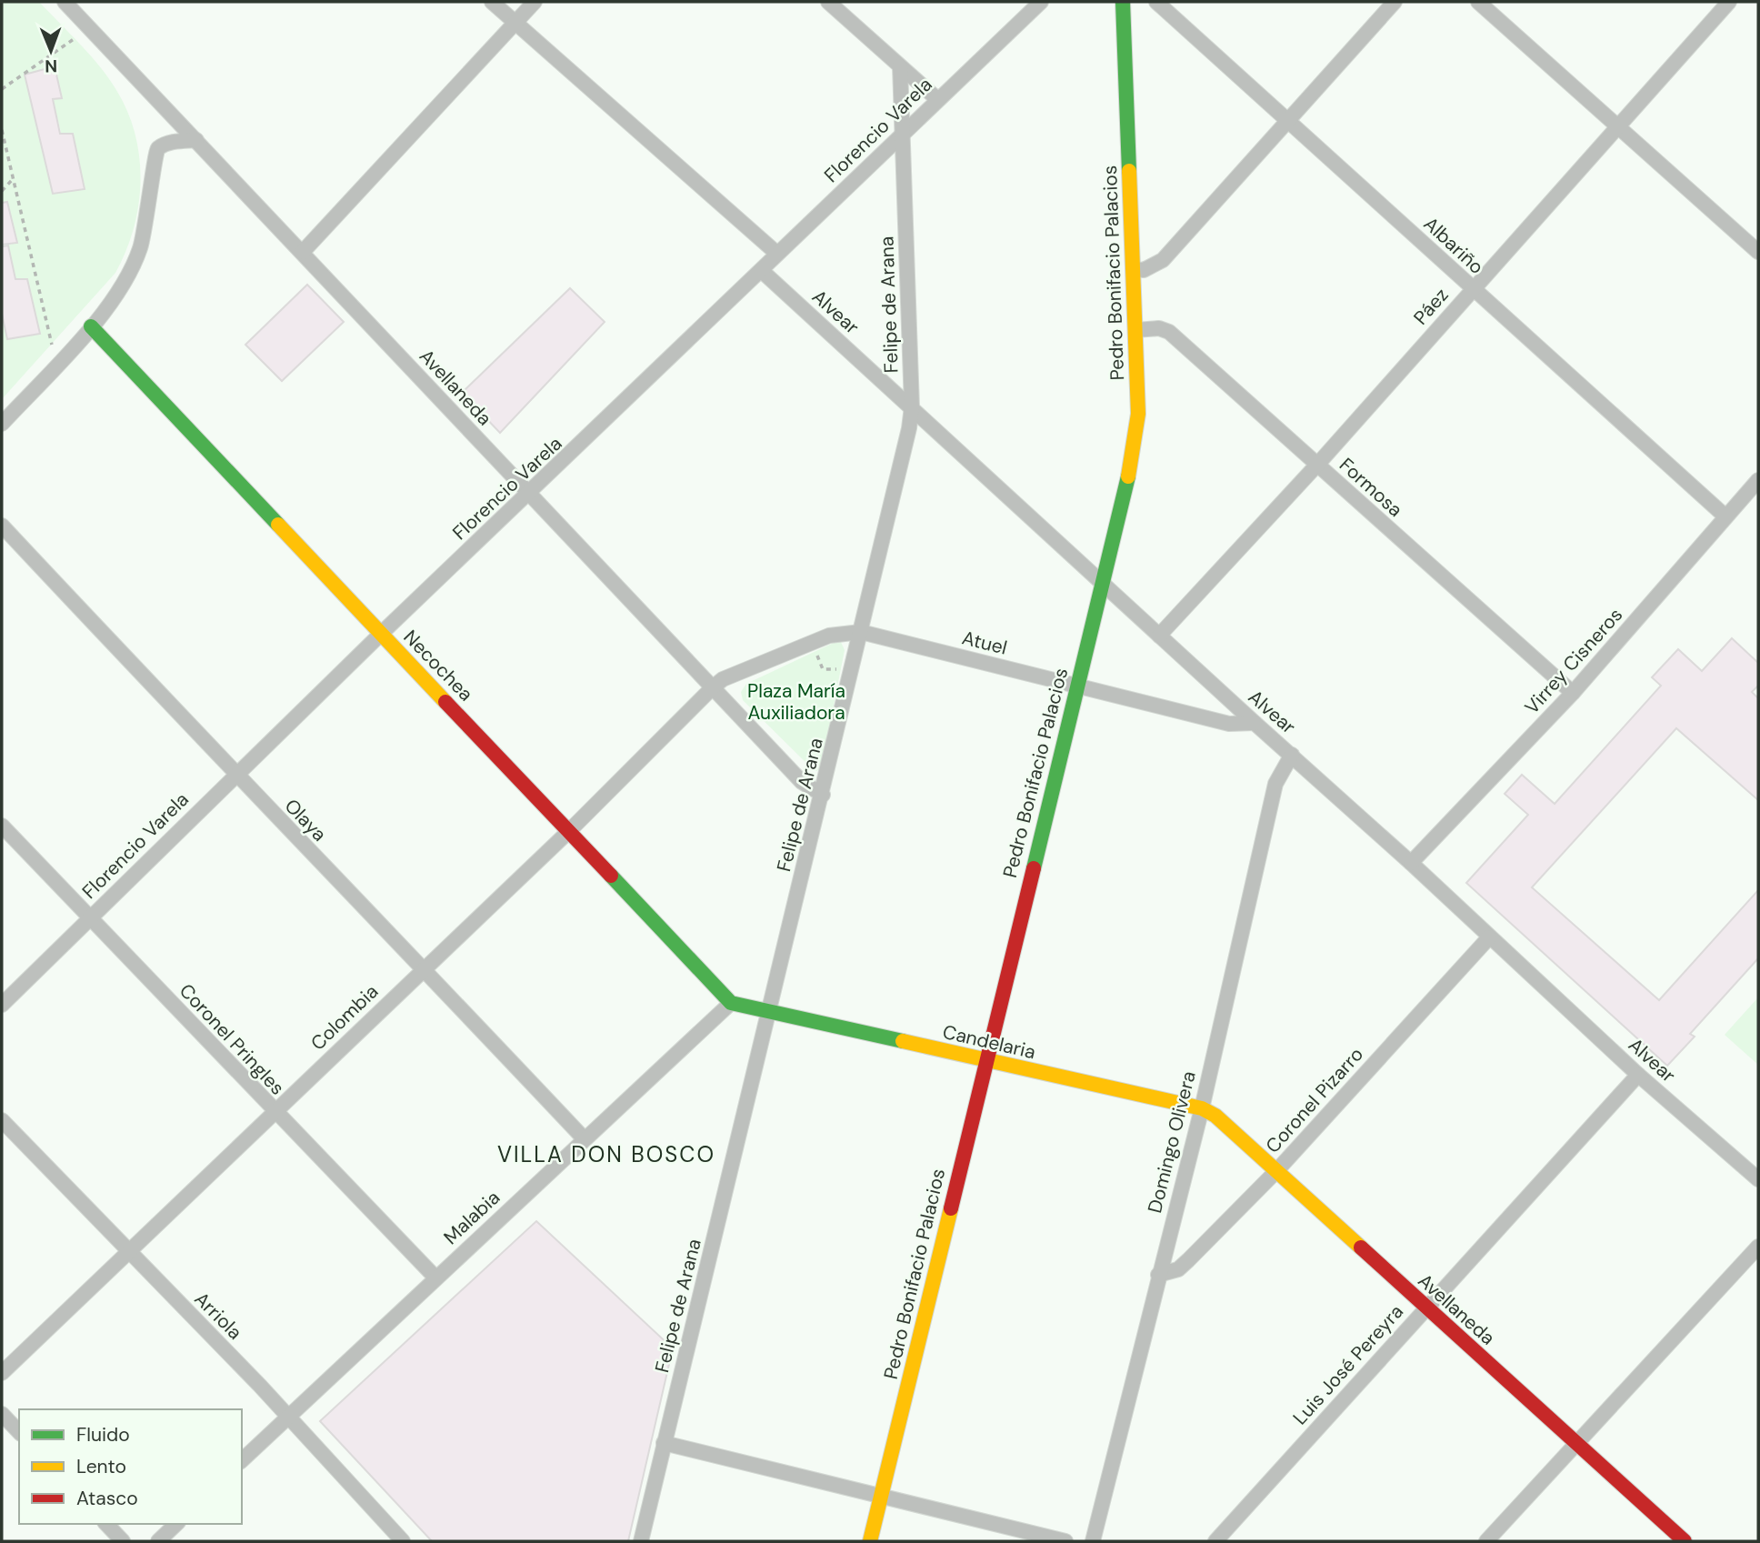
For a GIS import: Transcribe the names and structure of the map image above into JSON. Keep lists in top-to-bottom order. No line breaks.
{"streets":{"street":["Florencio Varela","Albariño","Pedro Bonifacio Palacios","Felipe de Arana","Páez","Alvear","Avellaneda","Formosa","Atuel","Virrey Cisneros","Necochea","Olaya","Colombia","Coronel Pringles","Candelaria","Coronel Pizarro","Domingo Olivera","Malabia","Arriola","Luis José Pereyra"]},"crossings":[["Florencio Varela","Felipe de Arana"],["Florencio Varela","Alvear"],["Florencio Varela","Avellaneda"],["Florencio Varela","Necochea"],["Florencio Varela","Olaya"],["Florencio Varela","Coronel Pringles"],["Albariño","Páez"],["Albariño","Virrey Cisneros"],["Pedro Bonifacio Palacios","Alvear"],["Pedro Bonifacio Palacios","Formosa"],["Pedro Bonifacio Palacios","Atuel"],["Pedro Bonifacio Palacios","Candelaria"],["Felipe de Arana","Alvear"],["Felipe de Arana","Avellaneda"],["Felipe de Arana","Atuel"],["Felipe de Arana","Candelaria"],["Páez","Alvear"],["Páez","Formosa"],["Alvear","Atuel"],["Alvear","Virrey Cisneros"],["Alvear","Coronel Pizarro"],["Alvear","Domingo Olivera"],["Alvear","Luis José Pereyra"],["Avellaneda","Atuel"],["Avellaneda","Colombia"],["Avellaneda","Candelaria"],["Avellaneda","Coronel Pizarro"],["Avellaneda","Domingo Olivera"],["Avellaneda","Luis José Pereyra"],["Formosa","Virrey Cisneros"],["Atuel","Colombia"],["Necochea","Colombia"],["Necochea","Malabia"],["Olaya","Colombia"],["Olaya","Malabia"],["Colombia","Coronel Pringles"],["Colombia","Arriola"],["Coronel Pringles","Malabia"],["Candelaria","Domingo Olivera"],["Coronel Pizarro","Domingo Olivera"],["Malabia","Arriola"]],"districts":["VILLA DON BOSCO"],"parks":["Plaza María Auxiliadora"],"legend":["Fluido","Lento","Atasco"],"north":"bottom"}
